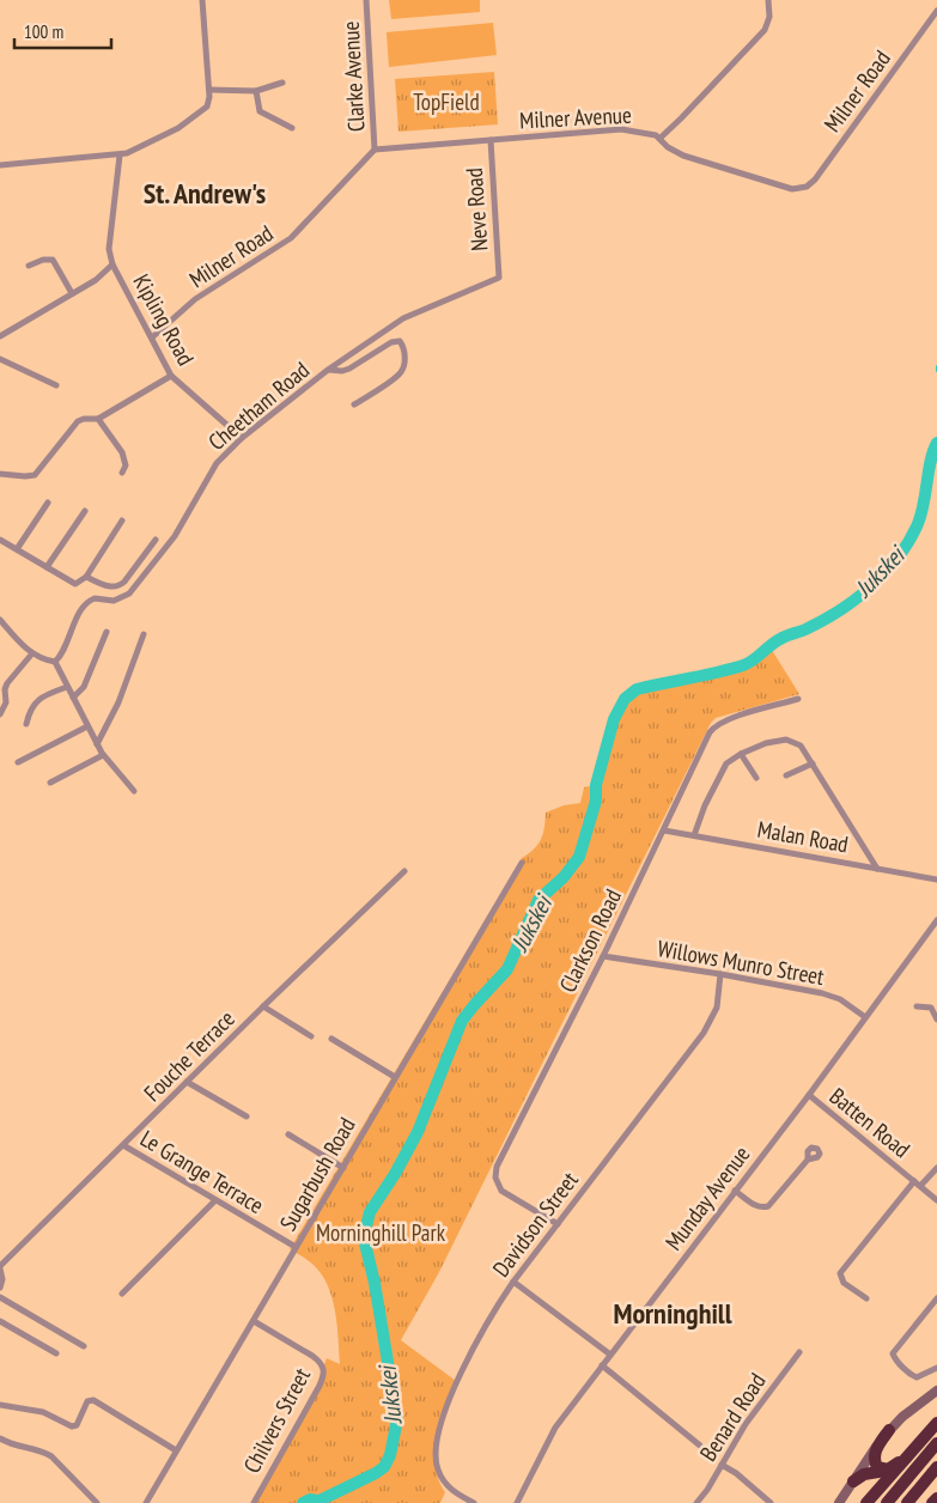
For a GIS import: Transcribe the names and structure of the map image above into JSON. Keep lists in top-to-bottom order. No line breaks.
{"streets":{"street":["Clarke Avenue","Milner Road","Milner Avenue","Neve Road","Kipling Road","Cheetham Road","Malan Road","Clarkson Road","Willows Munro Street","Fouche Terrace","Batten Road","Le Grange Terrace","Sugarbush Road","Munday Avenue","Davidson Street","Benard Road","Chilvers Street"]},"crossings":[["Clarke Avenue","Milner Road"],["Clarke Avenue","Milner Avenue"],["Milner Road","Milner Avenue"],["Milner Road","Kipling Road"],["Milner Avenue","Neve Road"],["Neve Road","Cheetham Road"],["Kipling Road","Cheetham Road"],["Malan Road","Clarkson Road"],["Clarkson Road","Willows Munro Street"],["Clarkson Road","Davidson Street"],["Willows Munro Street","Munday Avenue"],["Willows Munro Street","Davidson Street"],["Fouche Terrace","Le Grange Terrace"],["Batten Road","Munday Avenue"],["Le Grange Terrace","Sugarbush Road"],["Sugarbush Road","Chilvers Street"]],"districts":["St. Andrew's","Morninghill"],"water":["Jukskei"],"parks":["TopField","Morninghill Park"],"scale_bar":"100 m"}
